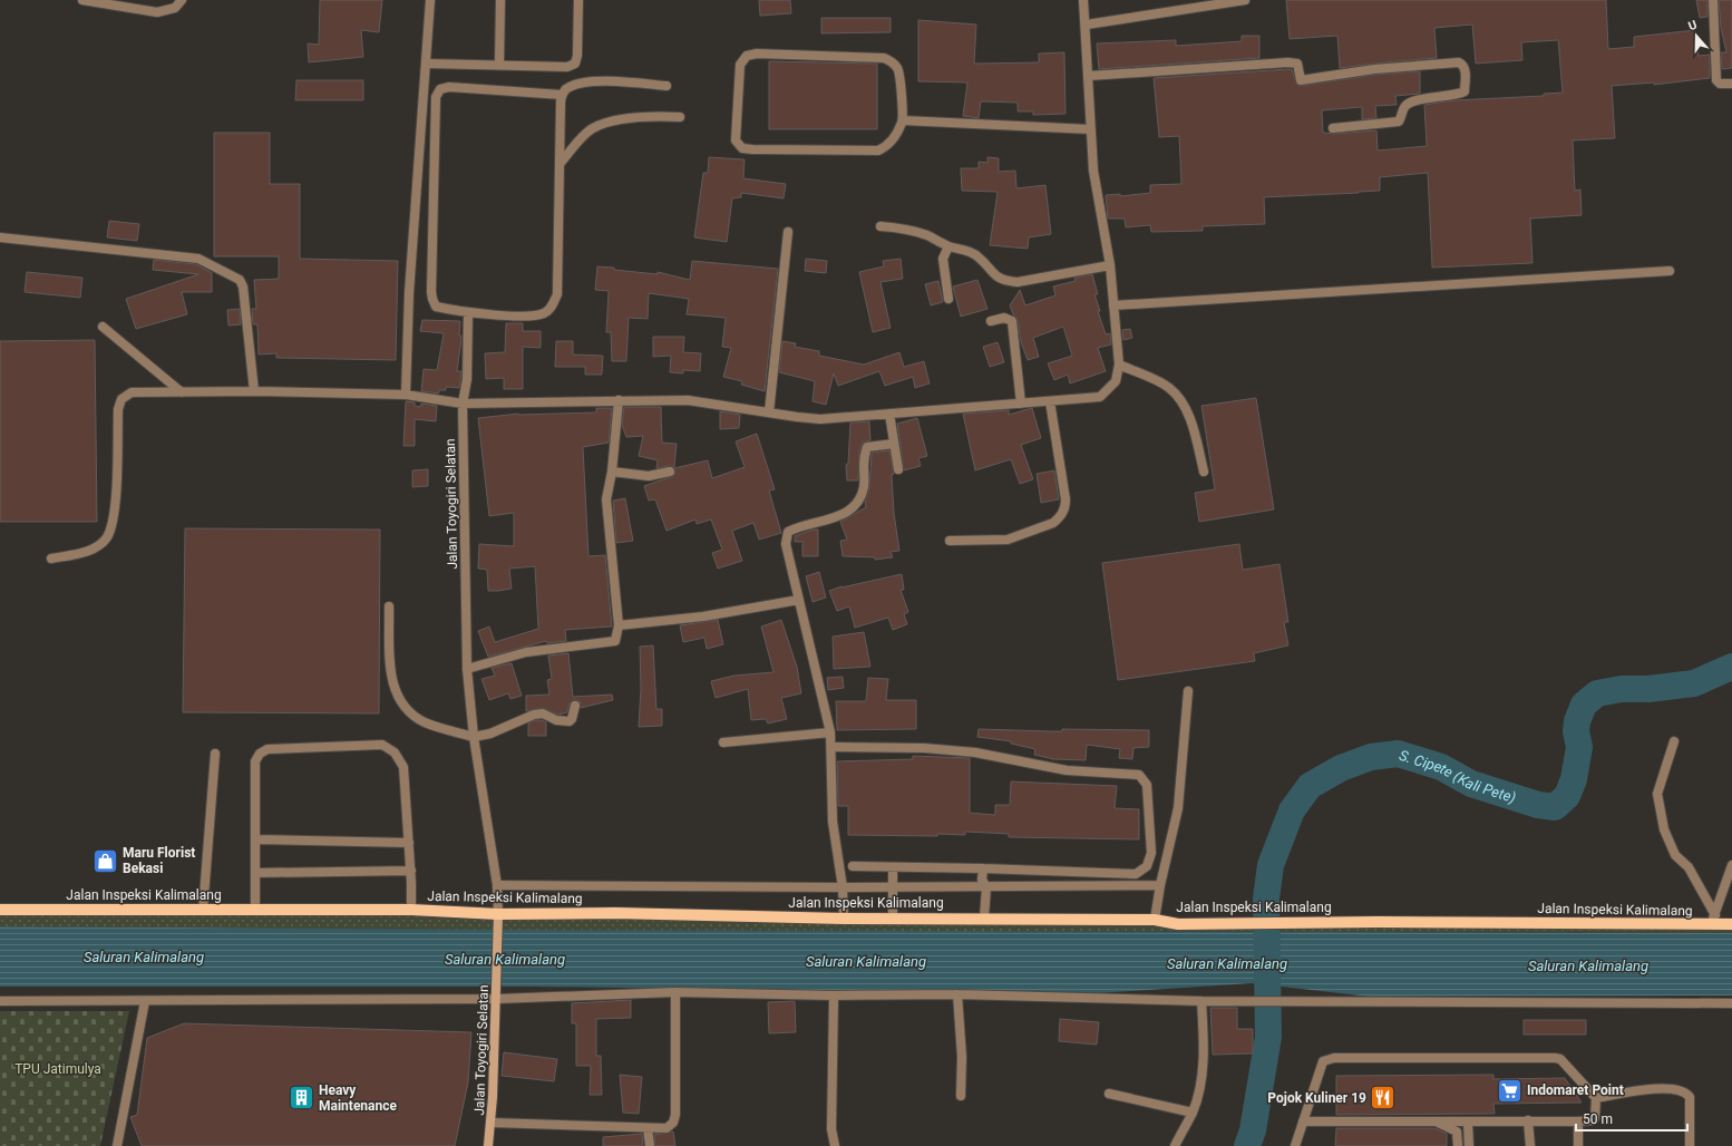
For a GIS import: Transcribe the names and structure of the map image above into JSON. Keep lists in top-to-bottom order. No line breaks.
{"streets":{"main road":["Jalan Inspeksi Kalimalang"],"street":["Jalan Toyogiri Selatan"]},"crossings":[["Jalan Toyogiri Selatan","Jalan Inspeksi Kalimalang"]],"water":["S. Cipete (Kali Pete)","Saluran Kalimalang"],"parks":["TPU Jatimulya"],"places":{"shop":["Maru Florist Bekasi"],"supermarket":["Indomaret Point"],"building":["Heavy Maintenance"],"restaurant":["Pojok Kuliner 19"]},"scale_bar":"50 m","north":"top"}
